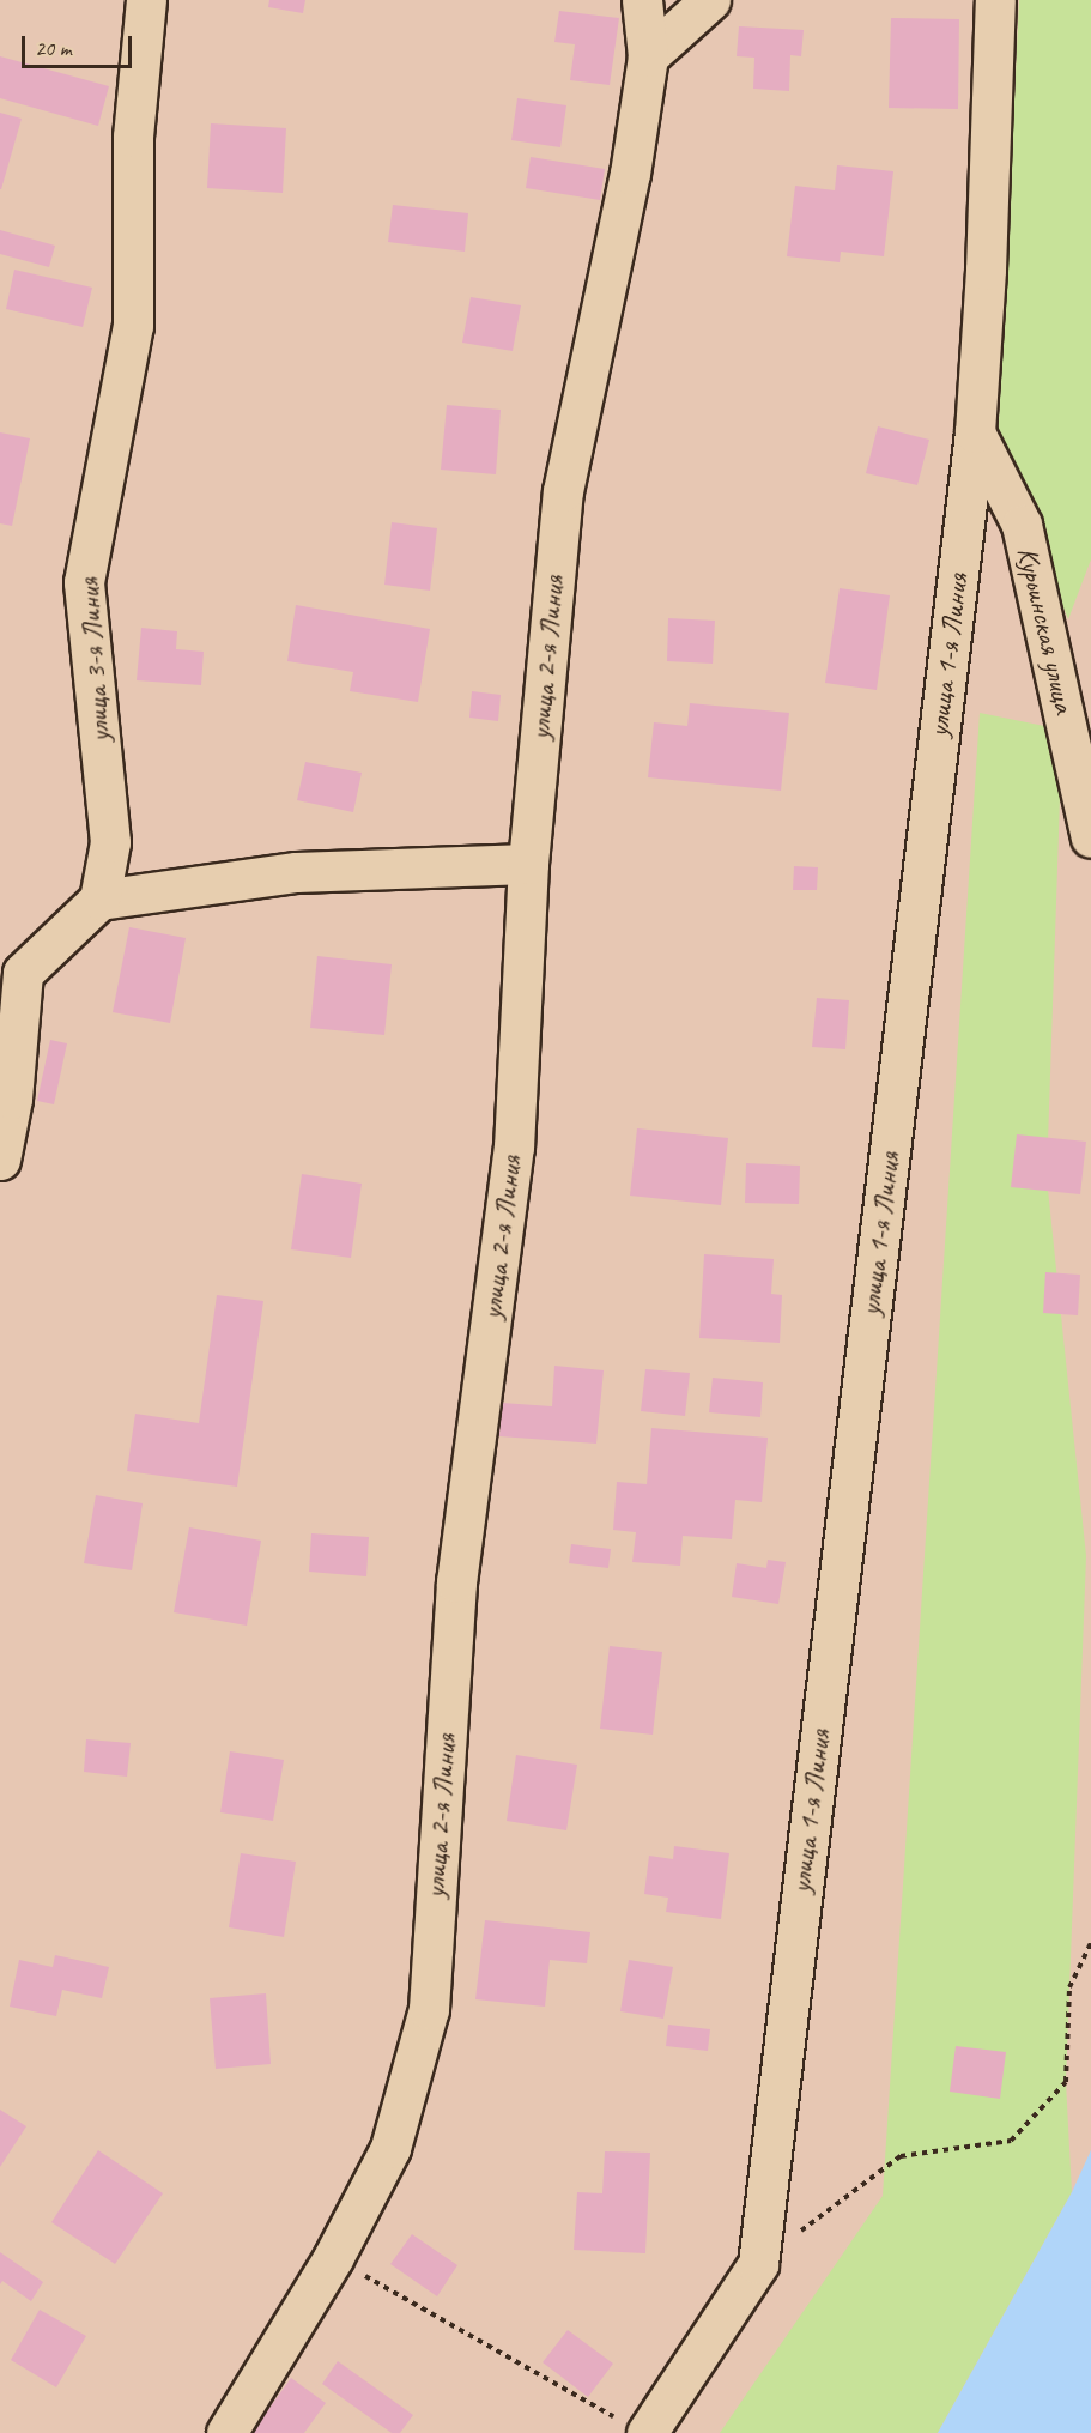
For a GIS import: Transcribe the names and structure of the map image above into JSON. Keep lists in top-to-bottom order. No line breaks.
{"streets":{"street":["Курьинская улица","улица 1-я Линия","улица 2-я Линия","улица 3-я Линия"]},"crossings":[["Курьинская улица","улица 1-я Линия"]],"scale_bar":"20 m"}
